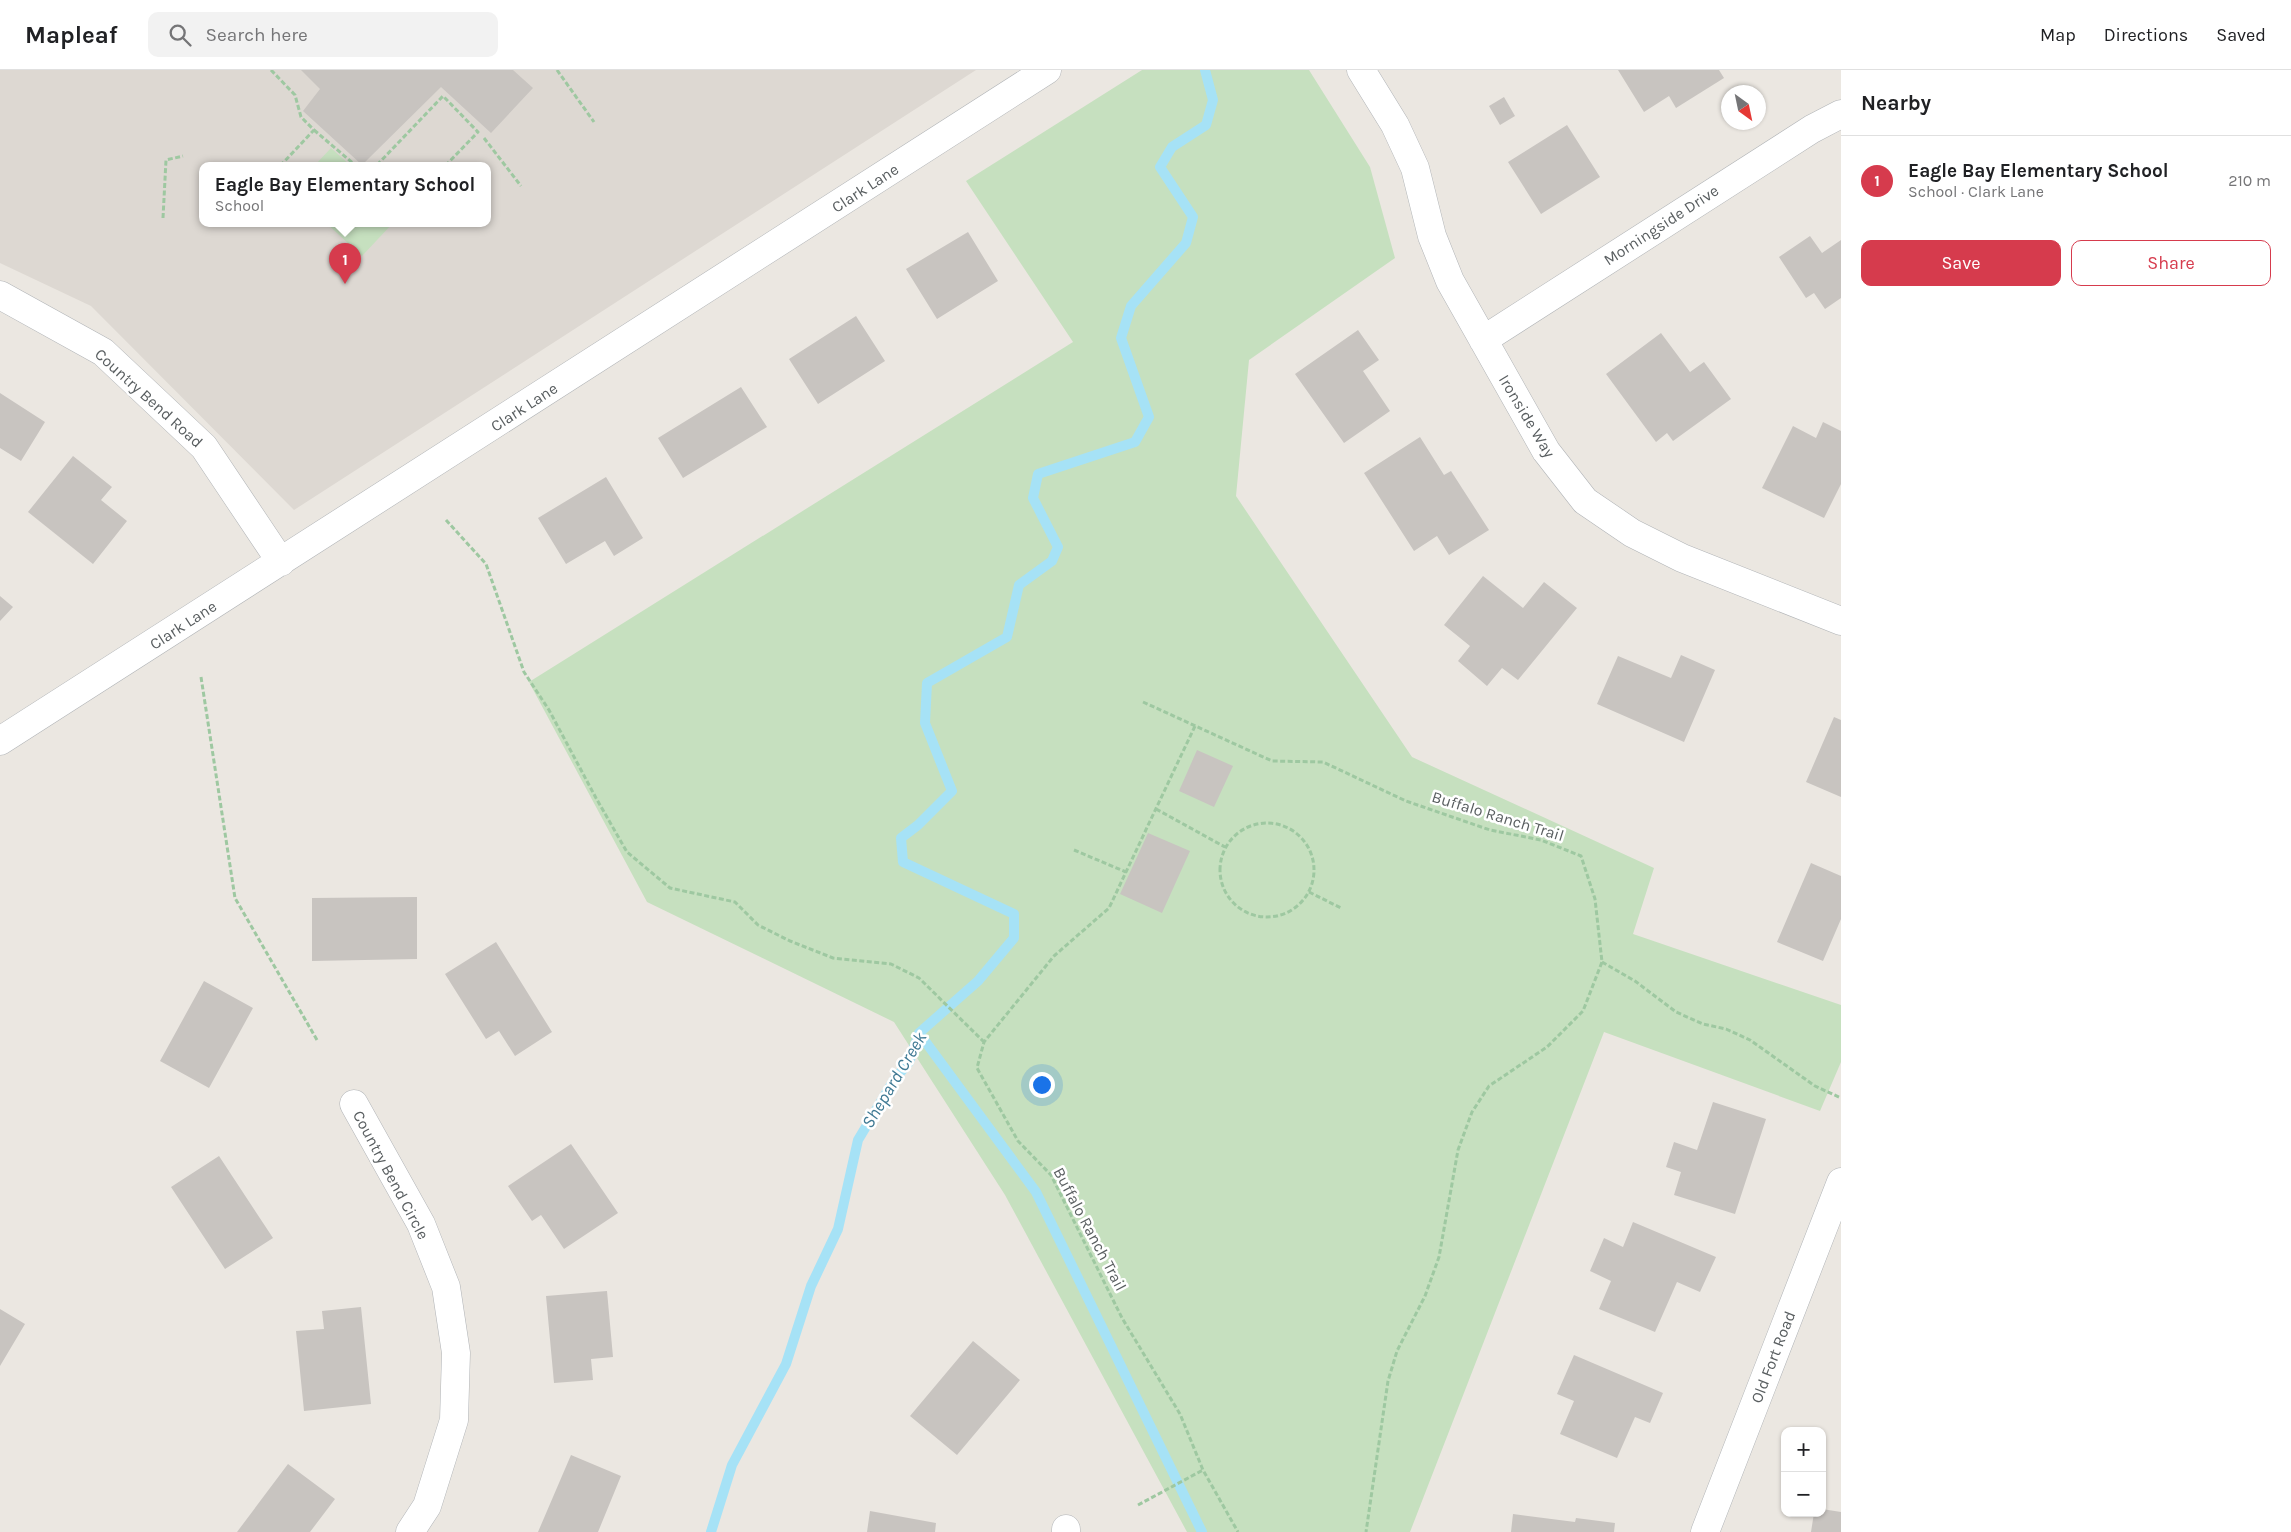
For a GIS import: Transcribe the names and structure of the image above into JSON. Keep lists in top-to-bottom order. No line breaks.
{"streets":{"street":["Clark Lane","Morningside Drive","Country Bend Road","Ironside Way","Country Bend Circle","Old Fort Road"],"path":["Buffalo Ranch Trail"]},"crossings":[["Clark Lane","Country Bend Road"],["Morningside Drive","Ironside Way"]],"water":["Shepard Creek"],"north":"bottom right","page":{"header":"Mapleaf","search":"Search here","nav":["Map","Directions","Saved"],"heading":"Nearby","list":[{"mark":"1","name":"Eagle Bay Elementary School","note":"School · Clark Lane","value":"210 m"}],"popup":["Eagle Bay Elementary School","School"],"buttons":["Save","Share"],"pins":"1","map_buttons":["+","−"]}}
